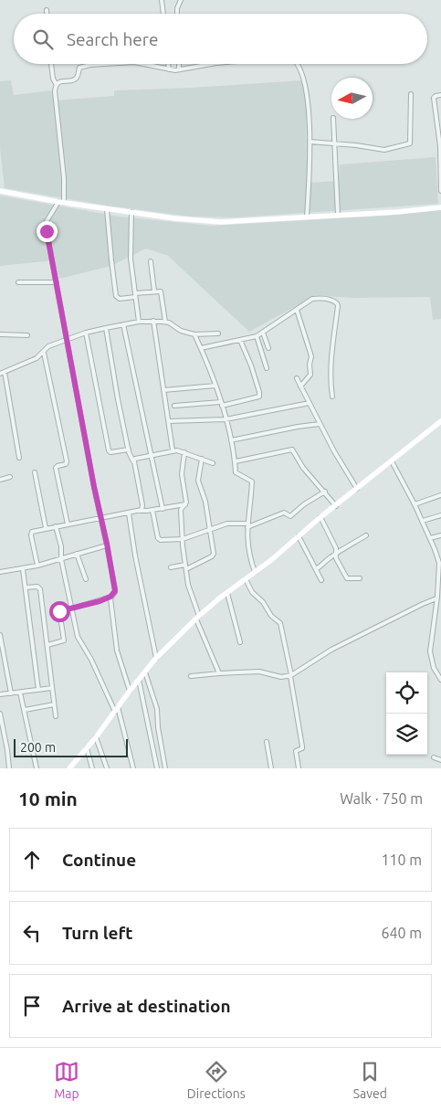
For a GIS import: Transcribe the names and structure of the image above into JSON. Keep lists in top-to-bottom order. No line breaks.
{"scale_bar":"200 m","north":"left","page":{"search":"Search here","scale":"200 m","heading":["10 min","Walk · 750 m"],"list":[["Continue","110 m"],["Turn left","640 m"],"Arrive at destination"],"nav":["Map","Directions","Saved"]}}
